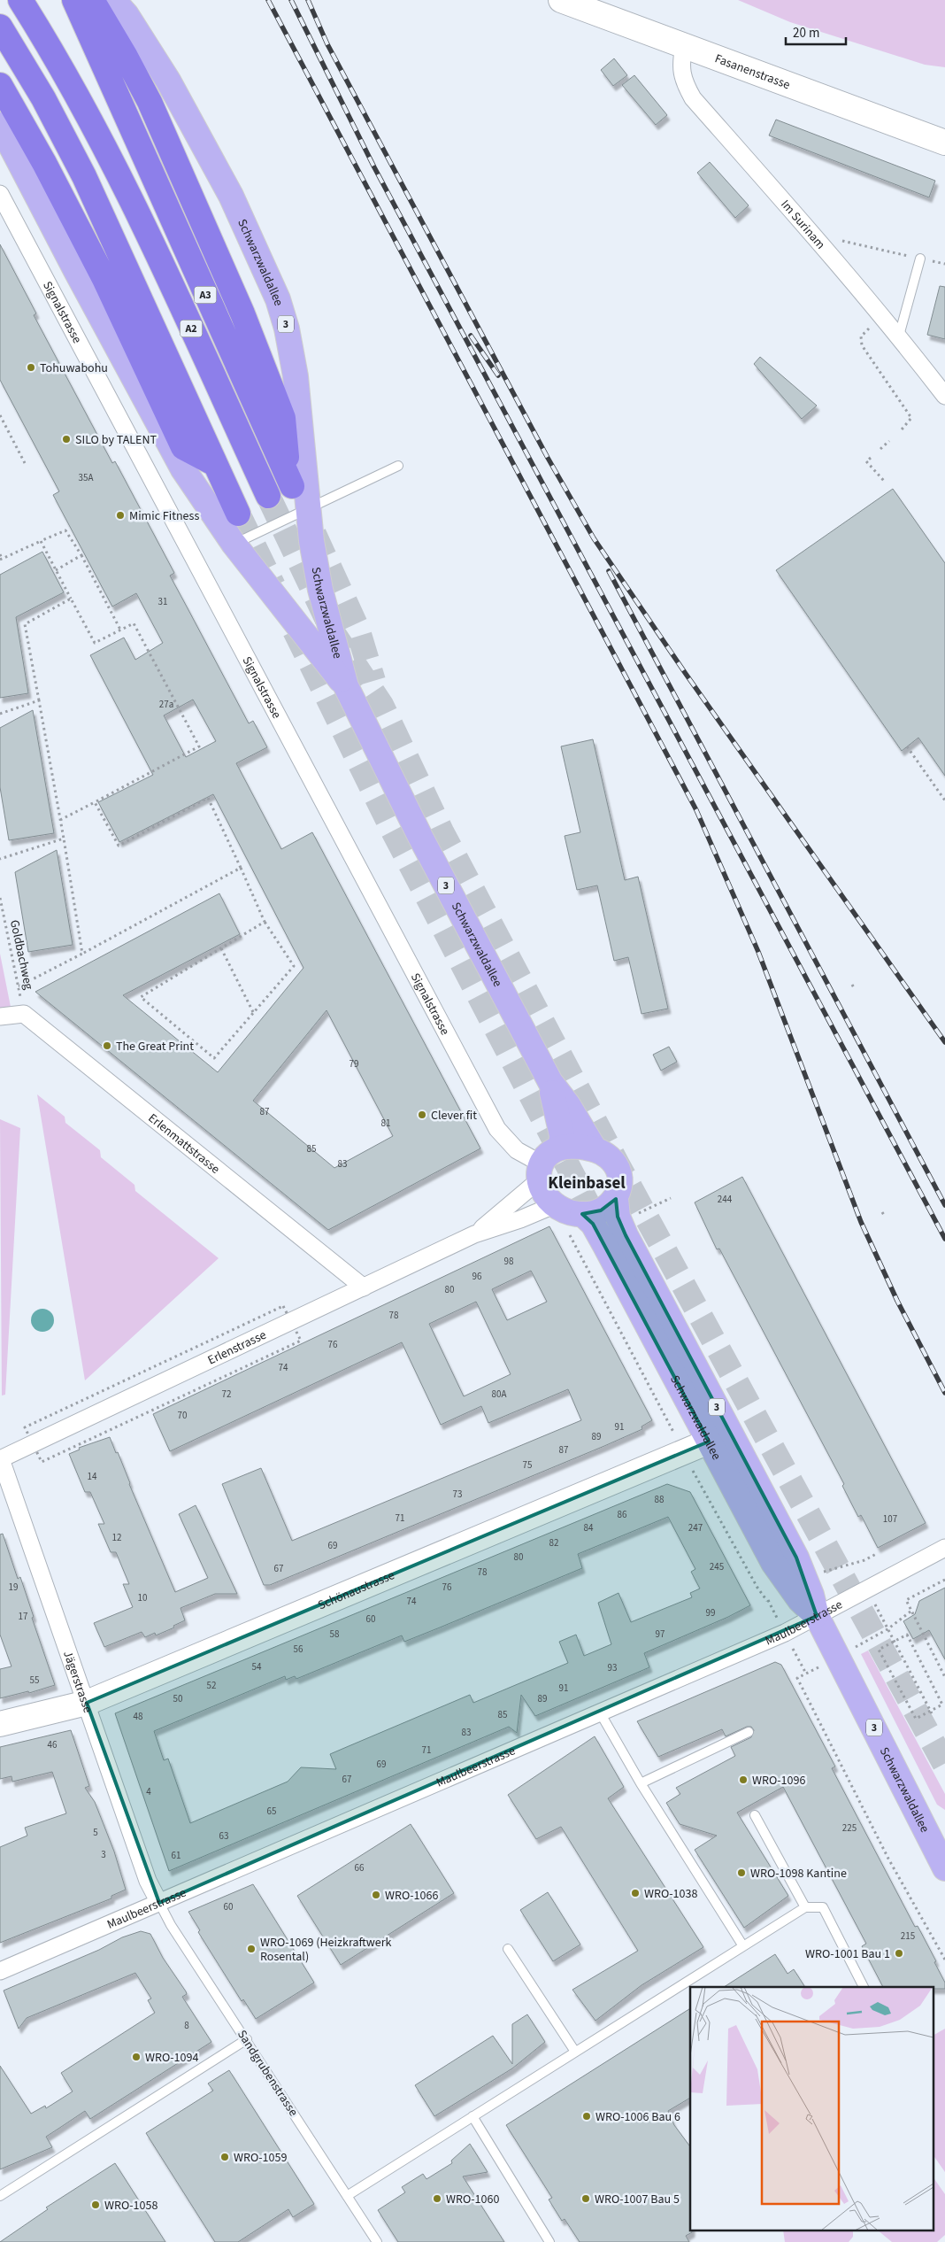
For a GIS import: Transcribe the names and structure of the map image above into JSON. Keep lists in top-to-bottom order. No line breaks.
{"streets":{"highway":["A3","A2"],"main road":["Schwarzwaldallee","3"],"street":["Fasanenstrasse","Im Surinam","Signalstrasse","Erlenmattstrasse","Erlenstrasse","Schönaustrasse","Maulbeerstrasse","Jägerstrasse"],"lane":["Sandgrubenstrasse"],"path":["Goldbachweg"]},"crossings":[["Fasanenstrasse","Im Surinam"],["Schwarzwaldallee","Signalstrasse"],["Schwarzwaldallee","3"],["Schwarzwaldallee","Erlenstrasse"],["Schwarzwaldallee","Schönaustrasse"],["Schwarzwaldallee","Maulbeerstrasse"],["Signalstrasse","3"],["Signalstrasse","Erlenstrasse"],["3","Erlenstrasse"],["Goldbachweg","Erlenmattstrasse"],["Erlenmattstrasse","Erlenstrasse"],["Erlenstrasse","Jägerstrasse"],["Schönaustrasse","Jägerstrasse"],["Maulbeerstrasse","Jägerstrasse"],["Maulbeerstrasse","Sandgrubenstrasse"],["Jägerstrasse","Sandgrubenstrasse"]],"districts":["Kleinbasel"],"places":["Tohuwabohu","SILO by TALENT","Mimic Fitness","The Great Print","Clever fit","WRO-1096","WRO-1098 Kantine","WRO-1038","WRO-1066","WRO-1069 (Heizkraftwerk Rosental)","WRO-1001 Bau 1","WRO-1094","WRO-1006 Bau 6","WRO-1059","WRO-1060","WRO-1007 Bau 5","WRO-1058"],"house_numbers":["35A","31","27a","79","87","81","85","83","244","98","96","80","78","76","74","72","80A","70","91","89","87","75","14","73","88","86","71","107","84","247","12","82","69","80","245","67","78","19","76","10","74","99","17","60","58","97","56","54","93","55","52","91","50","89","85","48","83","46","71","69","67","4","65","225","5","63","3","61","66","60","215","8"],"scale_bar":"20 m"}
